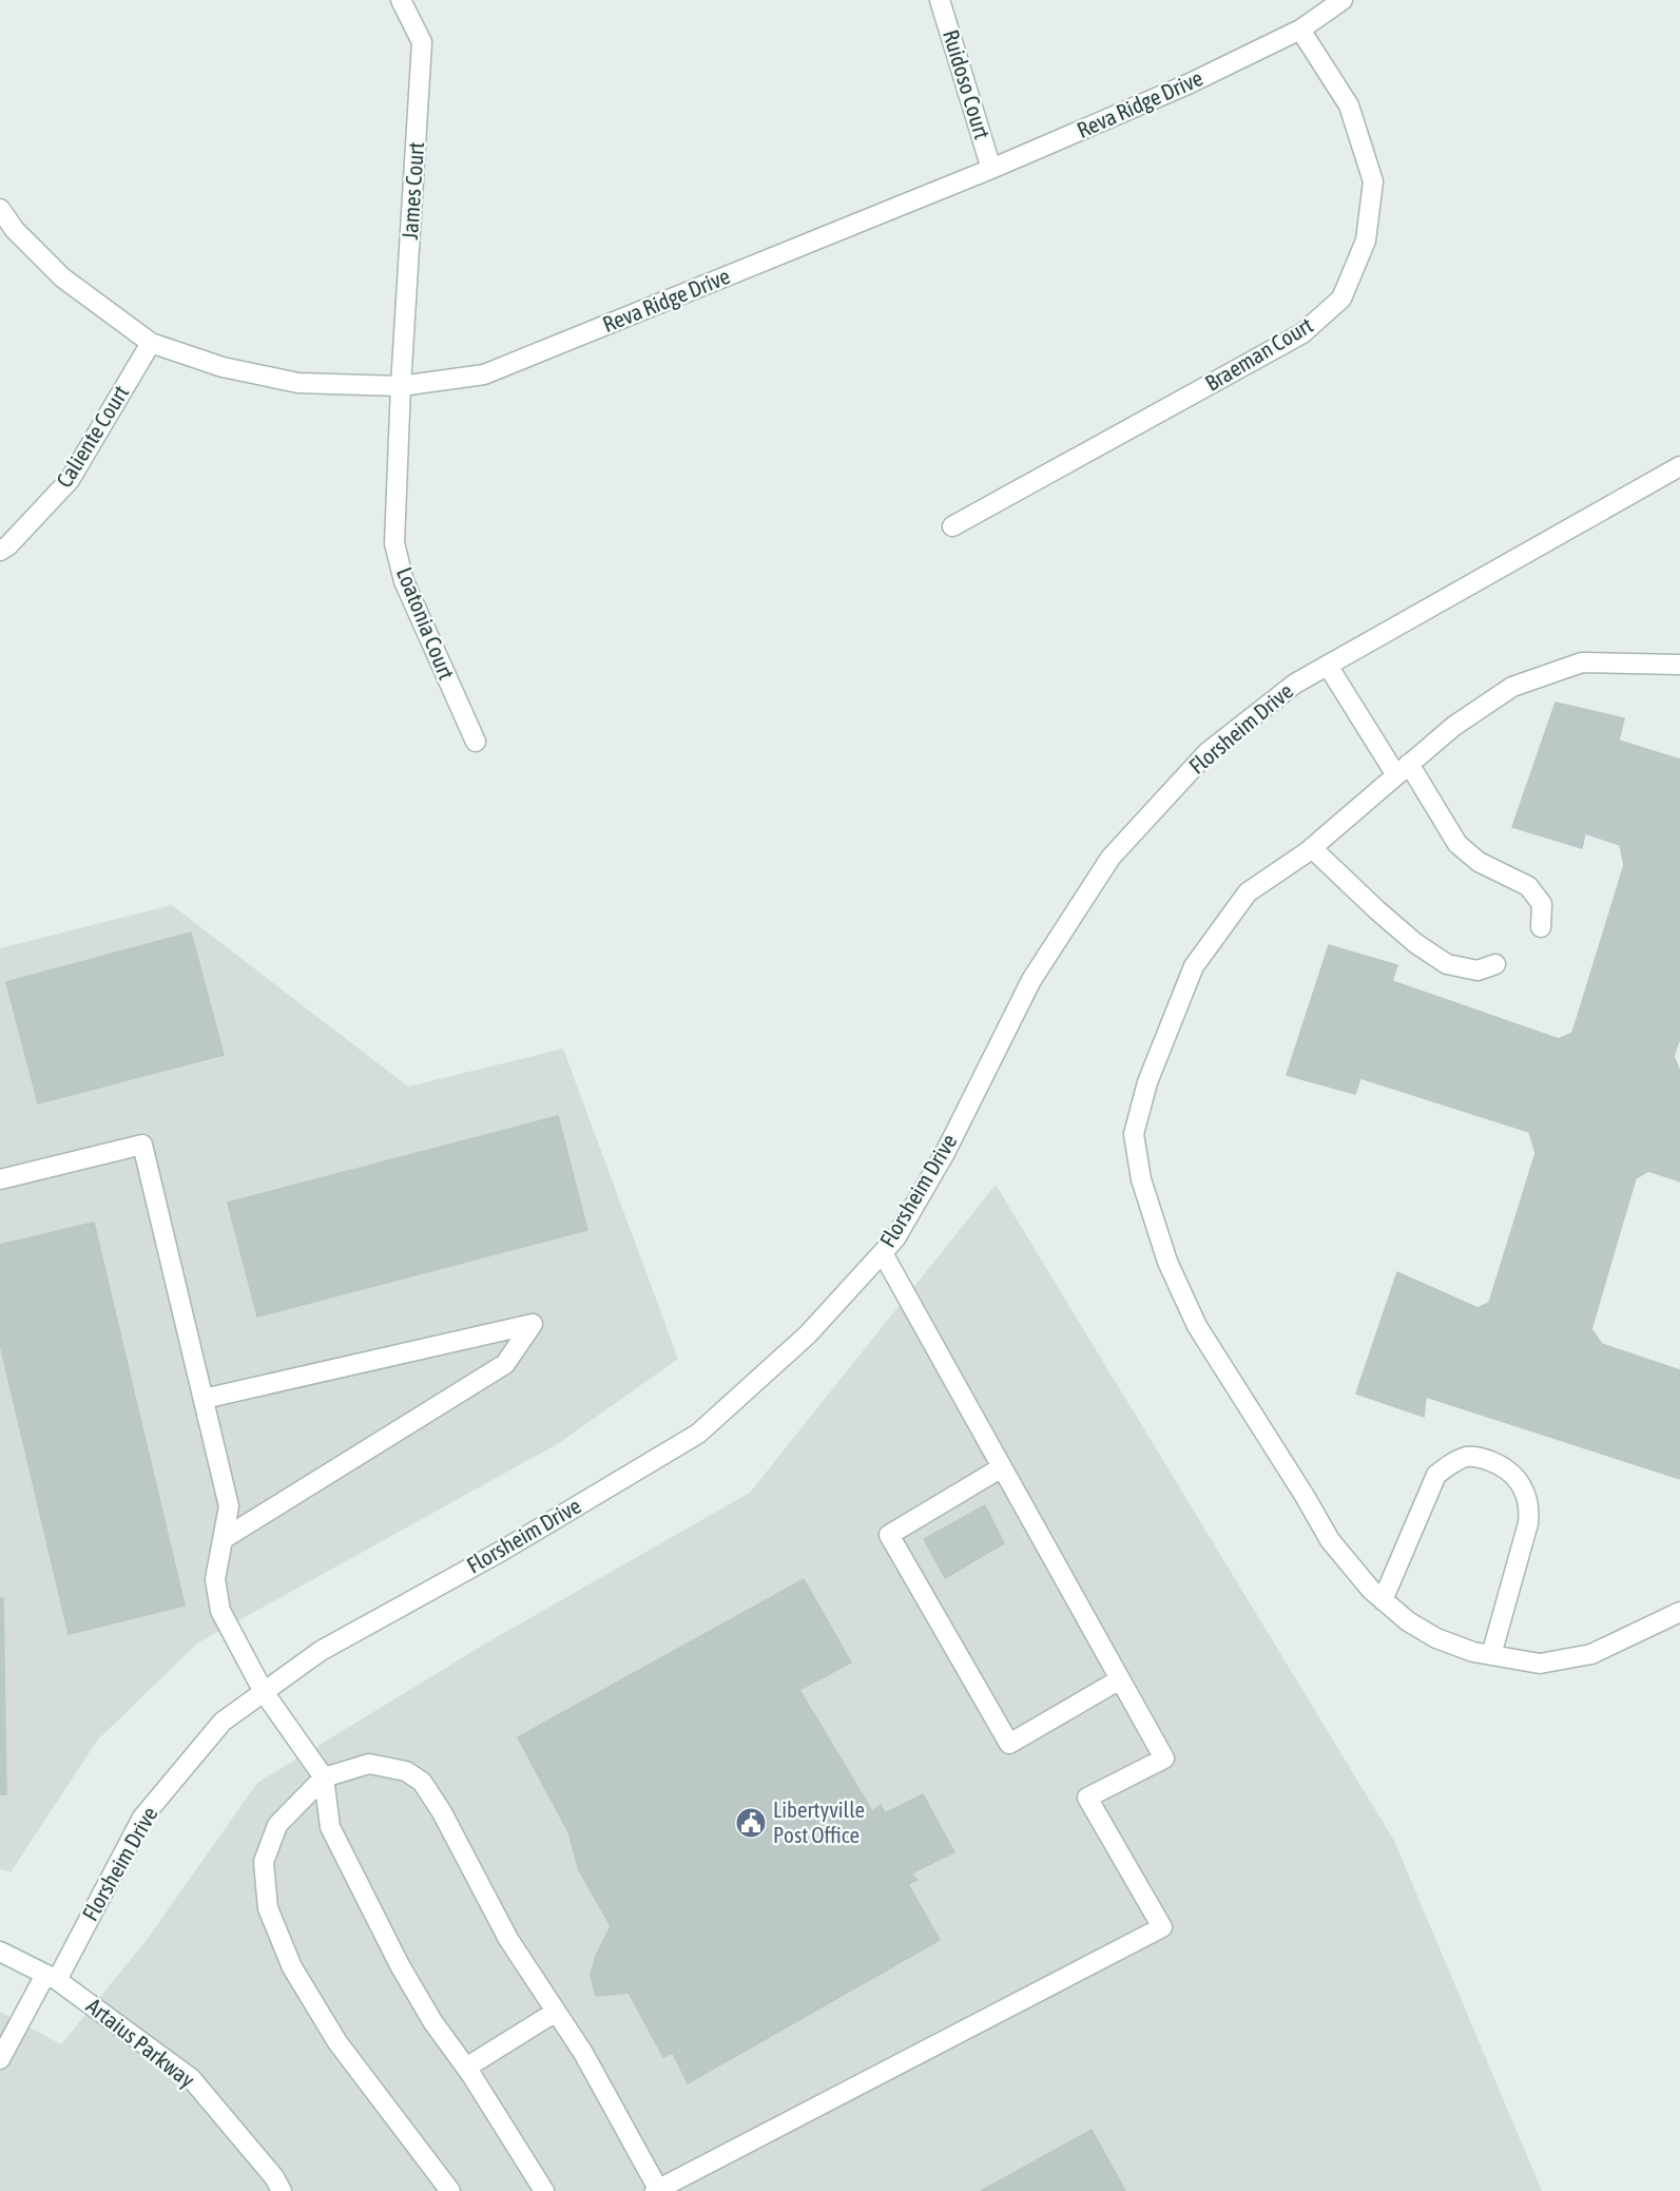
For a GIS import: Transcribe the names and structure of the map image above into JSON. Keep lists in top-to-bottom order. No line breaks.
{"streets":{"street":["Ruidoso Court","Reva Ridge Drive","James Court","Braeman Court","Caliente Court","Loatonia Court","Florsheim Drive","Artaius Parkway"]},"crossings":[["Ruidoso Court","Reva Ridge Drive"],["Reva Ridge Drive","James Court"],["Reva Ridge Drive","Braeman Court"],["Reva Ridge Drive","Caliente Court"],["Reva Ridge Drive","Loatonia Court"],["James Court","Loatonia Court"],["Florsheim Drive","Artaius Parkway"]],"places":{"public building":["Libertyville Post Office"]}}
